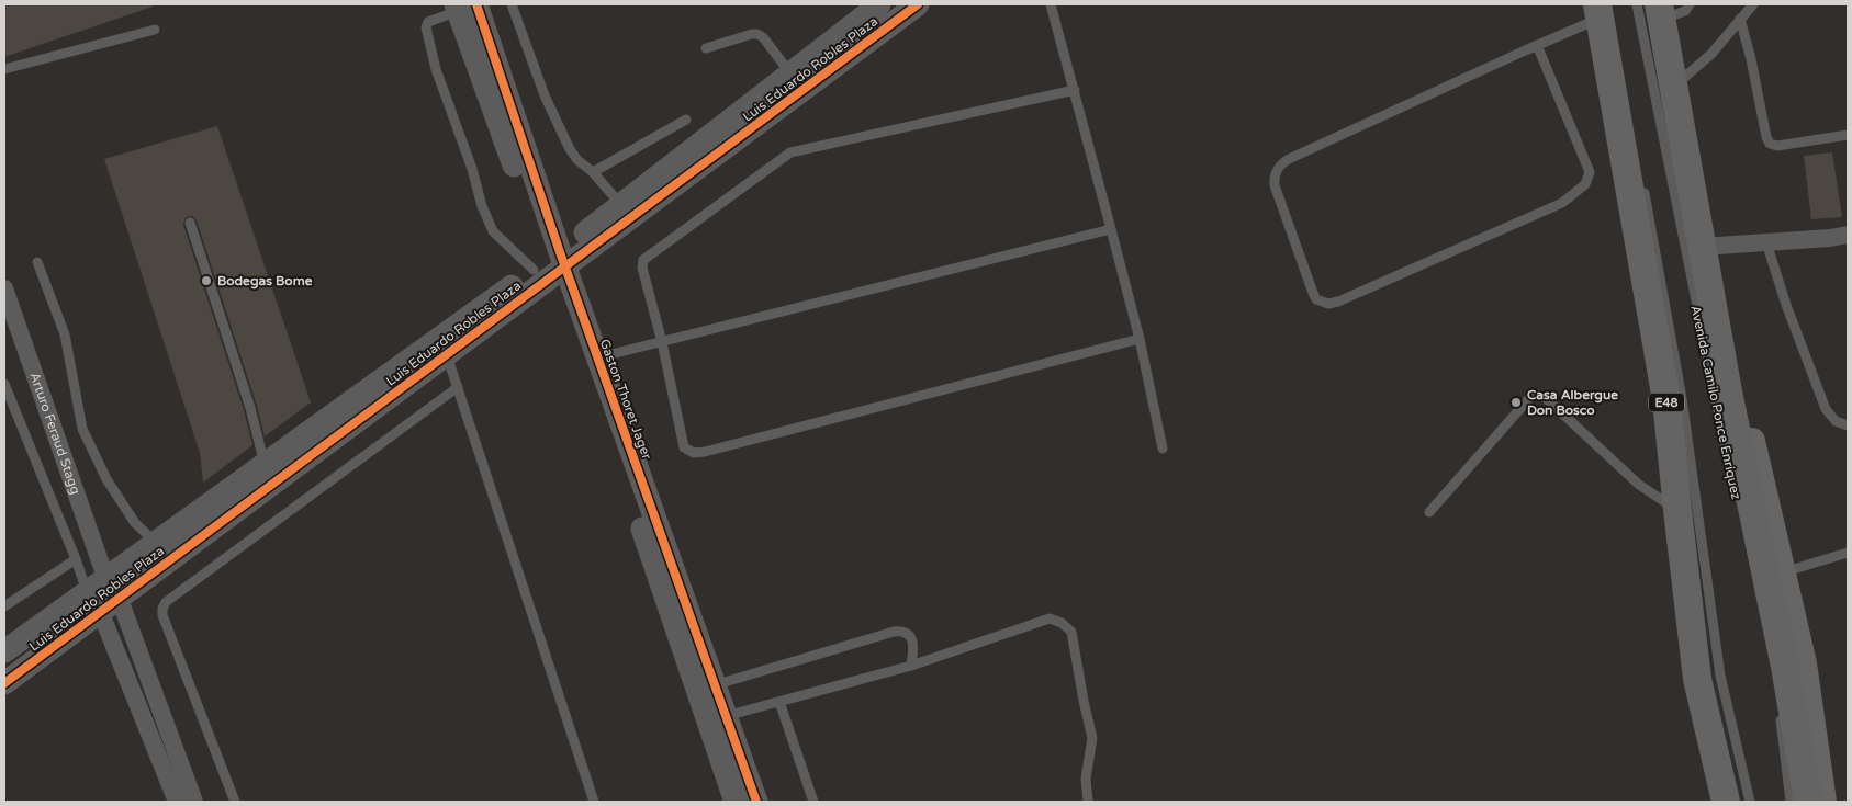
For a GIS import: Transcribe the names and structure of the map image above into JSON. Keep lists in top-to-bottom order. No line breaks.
{"streets":{"main road":["E48","Avenida Camilo Ponce Enríquez"],"street":["Luis Eduardo Robles Plaza","Gaston Thoret Jager","Arturo Feraud Stagg"]},"crossings":[["Luis Eduardo Robles Plaza","Gaston Thoret Jager"],["Luis Eduardo Robles Plaza","Arturo Feraud Stagg"]],"places":["Bodegas Bome","Casa Albergue Don Bosco"]}
